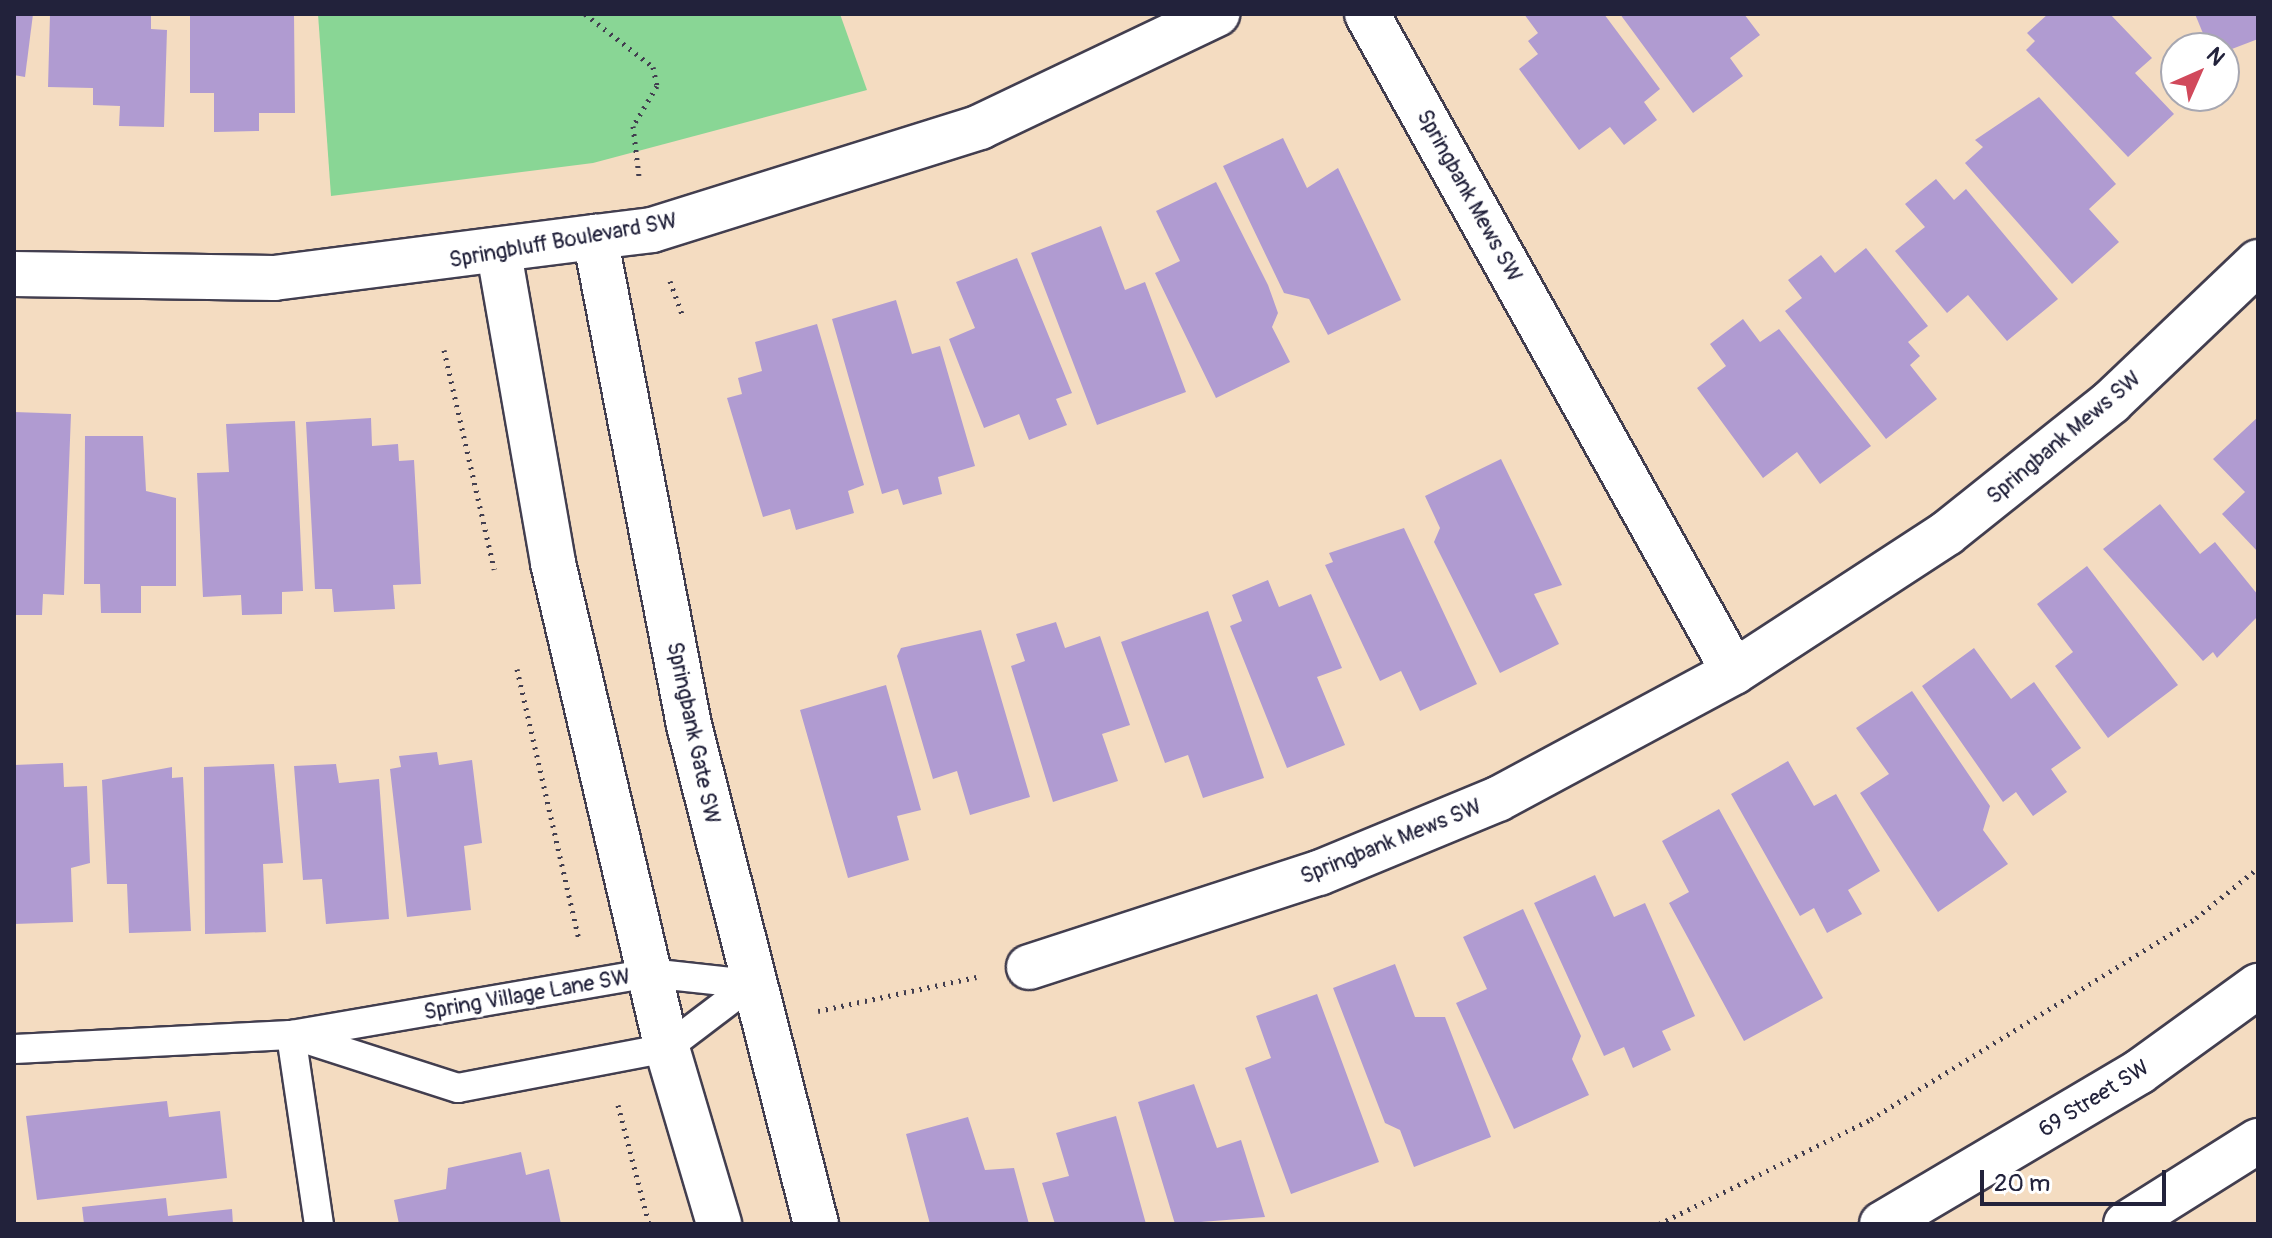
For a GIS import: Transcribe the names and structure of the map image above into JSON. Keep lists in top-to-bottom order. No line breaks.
{"streets":{"street":["Springbank Mews SW","Springbluff Boulevard SW","Springbank Gate SW","69 Street SW"],"lane":["Spring Village Lane SW"]},"crossings":[["Springbluff Boulevard SW","Springbank Gate SW"],["Springbank Gate SW","Spring Village Lane SW"]],"scale_bar":"20 m","north":"top right"}
